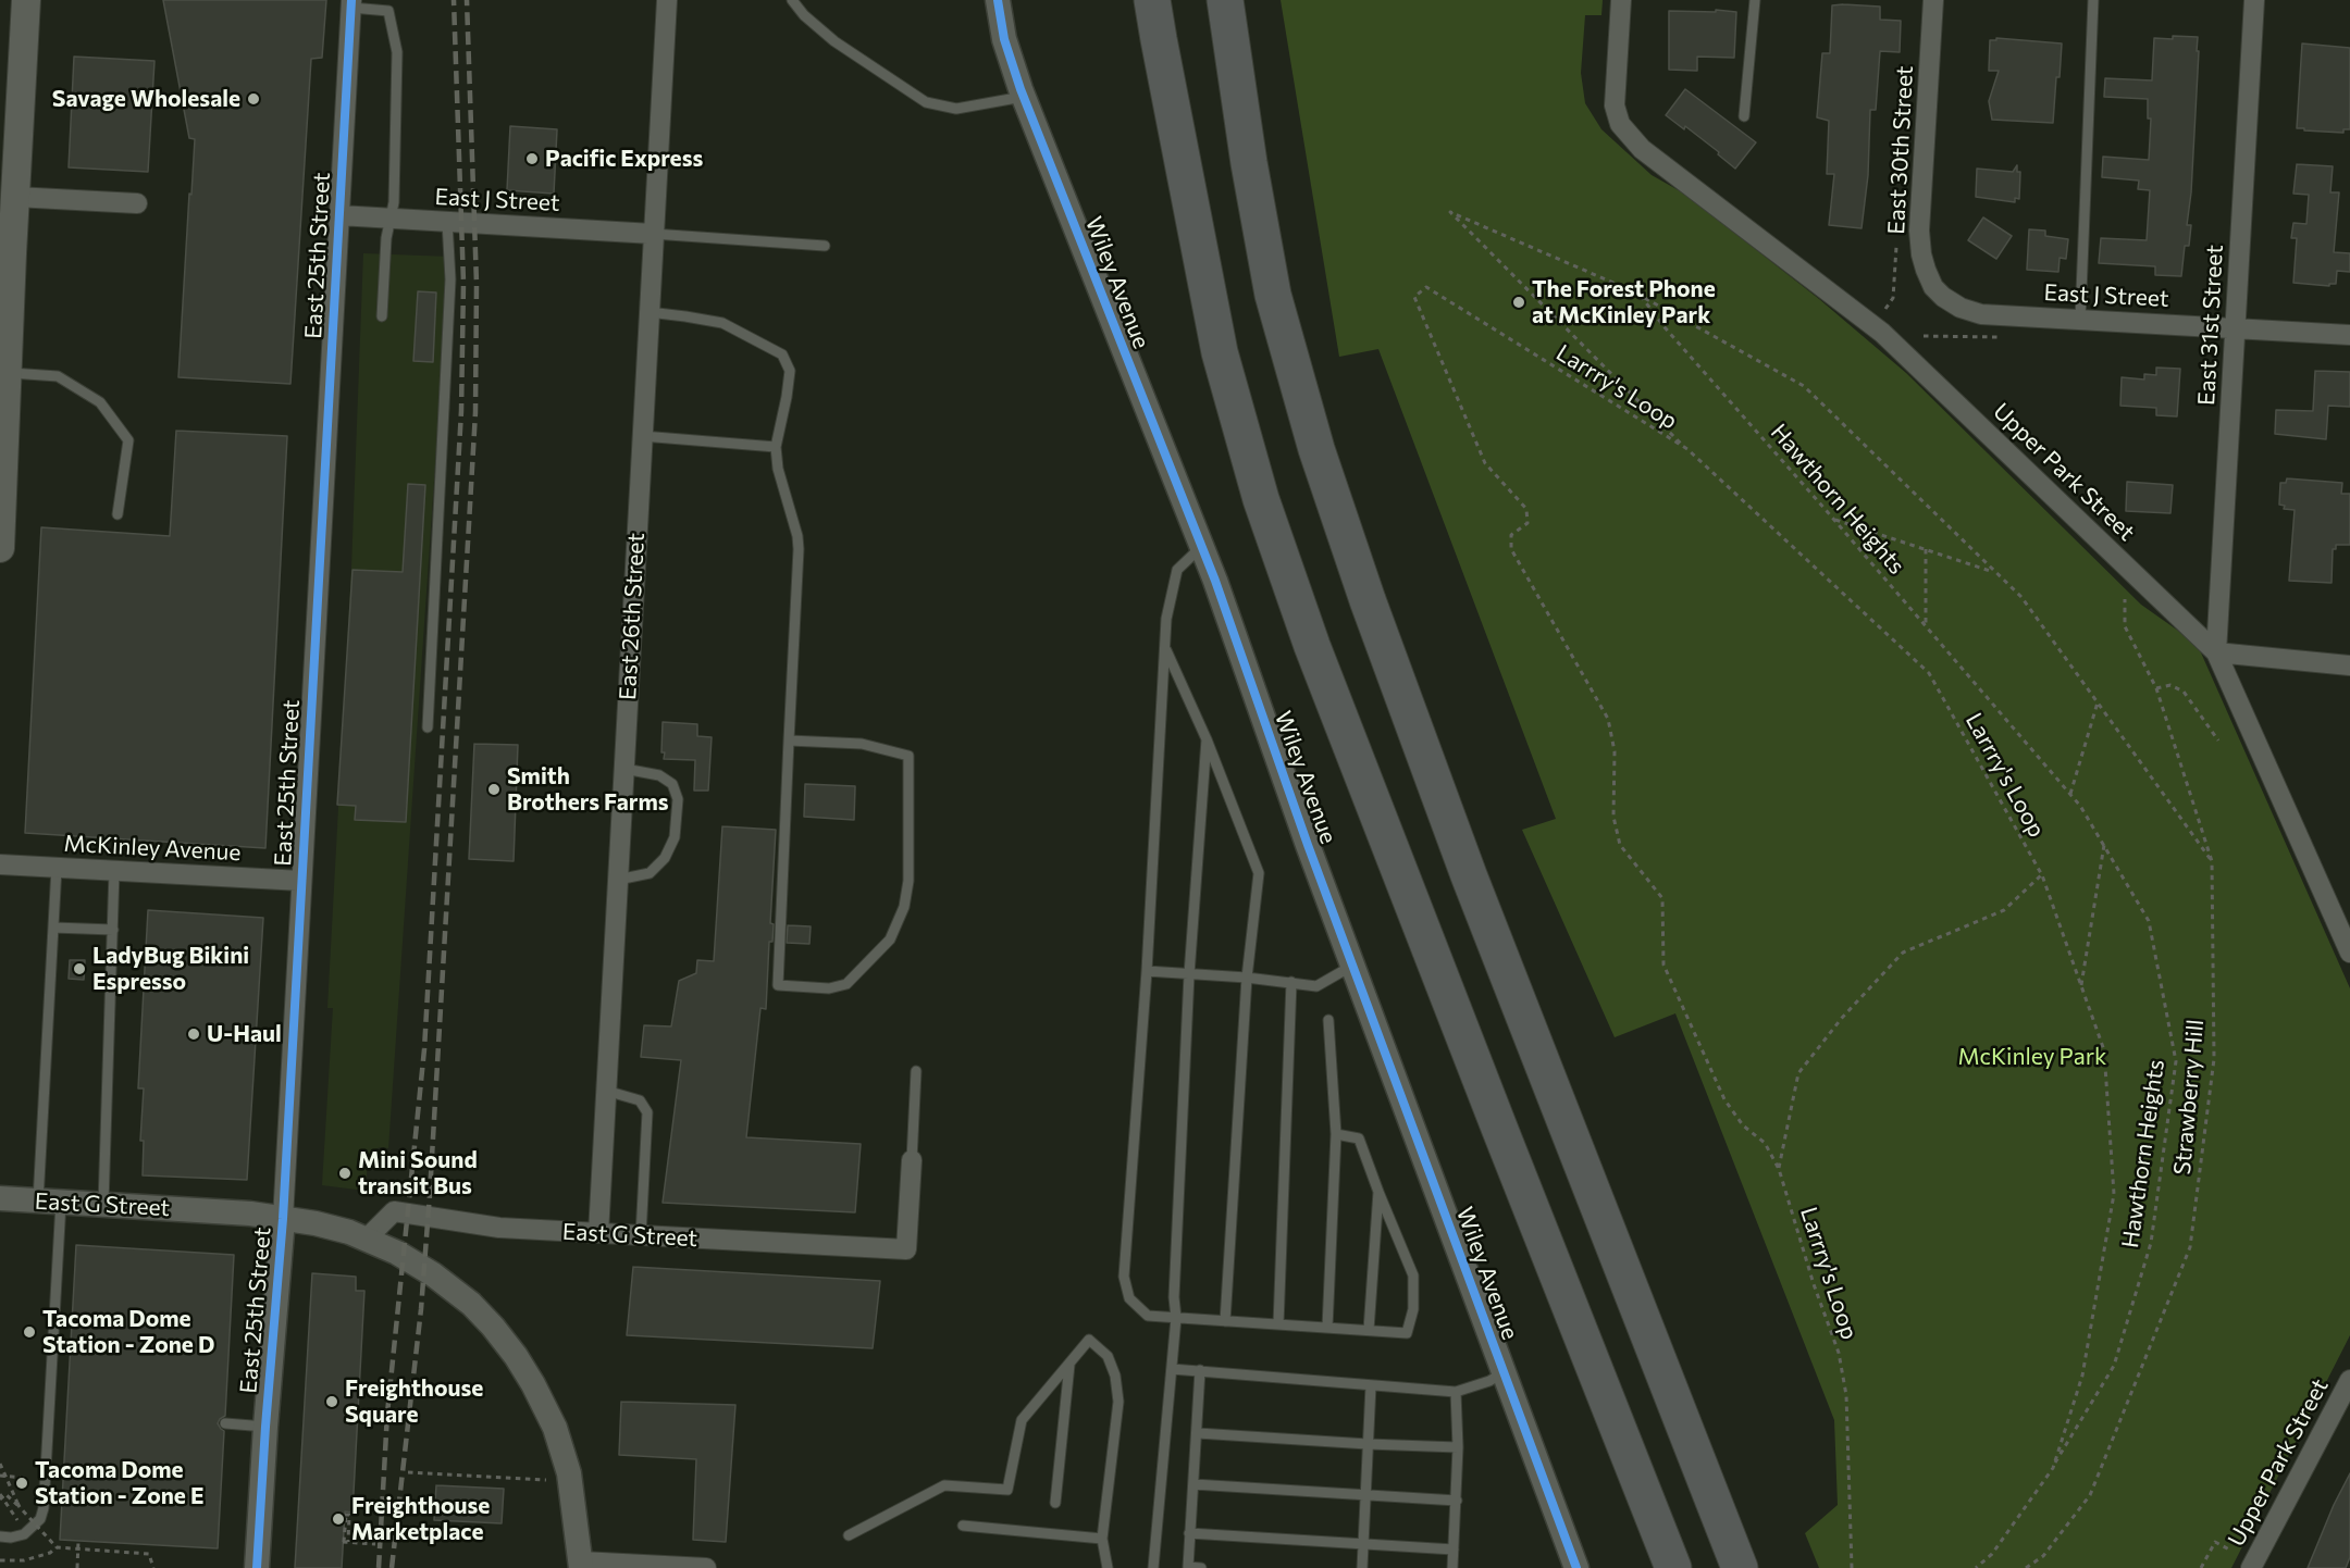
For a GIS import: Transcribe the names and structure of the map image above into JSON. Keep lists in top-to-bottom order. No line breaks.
{"streets":{"street":["East 30th Street","East J Street","East 25th Street","Wiley Avenue","East 31st Street","Upper Park Street","East 26th Street","McKinley Avenue","East G Street"],"path":["Larrry's Loop","Hawthorn Heights","Strawberry Hill"]},"crossings":[["East 30th Street","East J Street"],["East J Street","East 25th Street"],["East J Street","East 31st Street"],["East J Street","East 26th Street"],["East 25th Street","McKinley Avenue"],["East 25th Street","East G Street"],["East 31st Street","Upper Park Street"],["Larrry's Loop","Hawthorn Heights"],["East 26th Street","East G Street"]],"parks":["McKinley Park"],"places":["Savage Wholesale","Pacific Express","The Forest Phone at McKinley Park","Smith Brothers Farms","LadyBug Bikini Espresso","U-Haul","Mini Sound transit Bus","Tacoma Dome Station - Zone D","Freighthouse Square","Tacoma Dome Station - Zone E","Freighthouse Marketplace"]}
